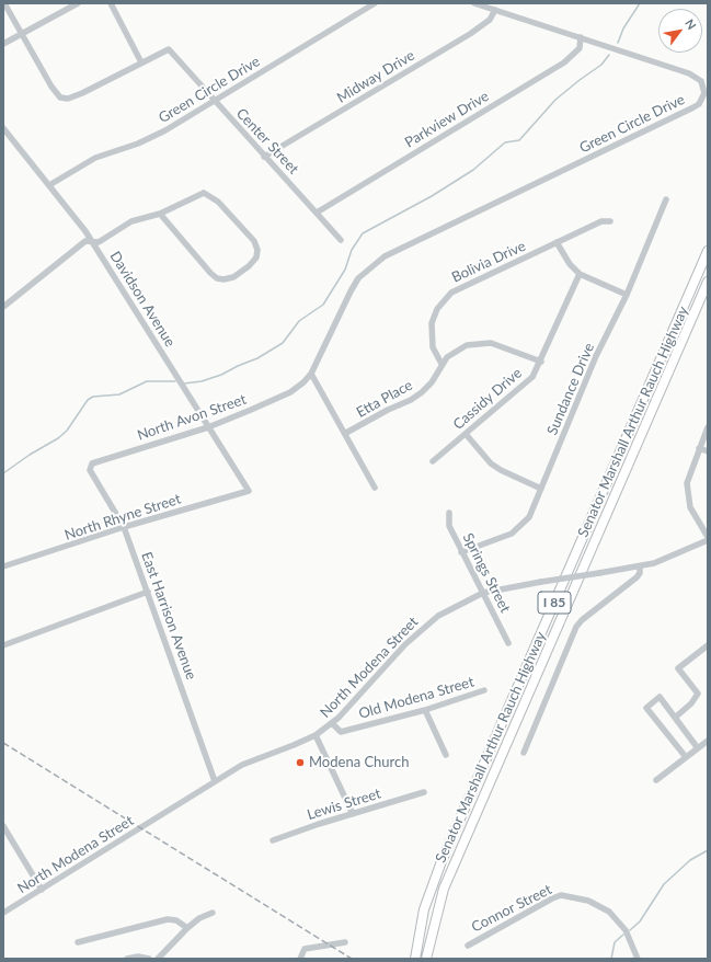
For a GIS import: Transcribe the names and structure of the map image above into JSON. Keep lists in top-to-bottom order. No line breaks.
{"streets":{"highway":["Senator Marshall Arthur Rauch Highway","I 85"],"street":["Midway Drive","Green Circle Drive","Parkview Drive","Center Street","Bolivia Drive","Davidson Avenue","Sundance Drive","Etta Place","Cassidy Drive","North Avon Street","North Rhyne Street","Springs Street","East Harrison Avenue","North Modena Street","Old Modena Street","Lewis Street","Connor Street"]},"crossings":[["Midway Drive","Green Circle Drive"],["Midway Drive","Center Street"],["Green Circle Drive","Parkview Drive"],["Green Circle Drive","Center Street"],["Green Circle Drive","Davidson Avenue"],["Green Circle Drive","North Avon Street"],["Parkview Drive","Center Street"],["Bolivia Drive","Etta Place"],["Davidson Avenue","North Avon Street"],["Davidson Avenue","North Rhyne Street"],["Sundance Drive","Springs Street"],["Etta Place","Cassidy Drive"],["North Avon Street","East Harrison Avenue"],["North Rhyne Street","East Harrison Avenue"],["Springs Street","North Modena Street"],["East Harrison Avenue","North Modena Street"],["North Modena Street","Old Modena Street"]],"places":["Modena Church"],"north":"top right"}
